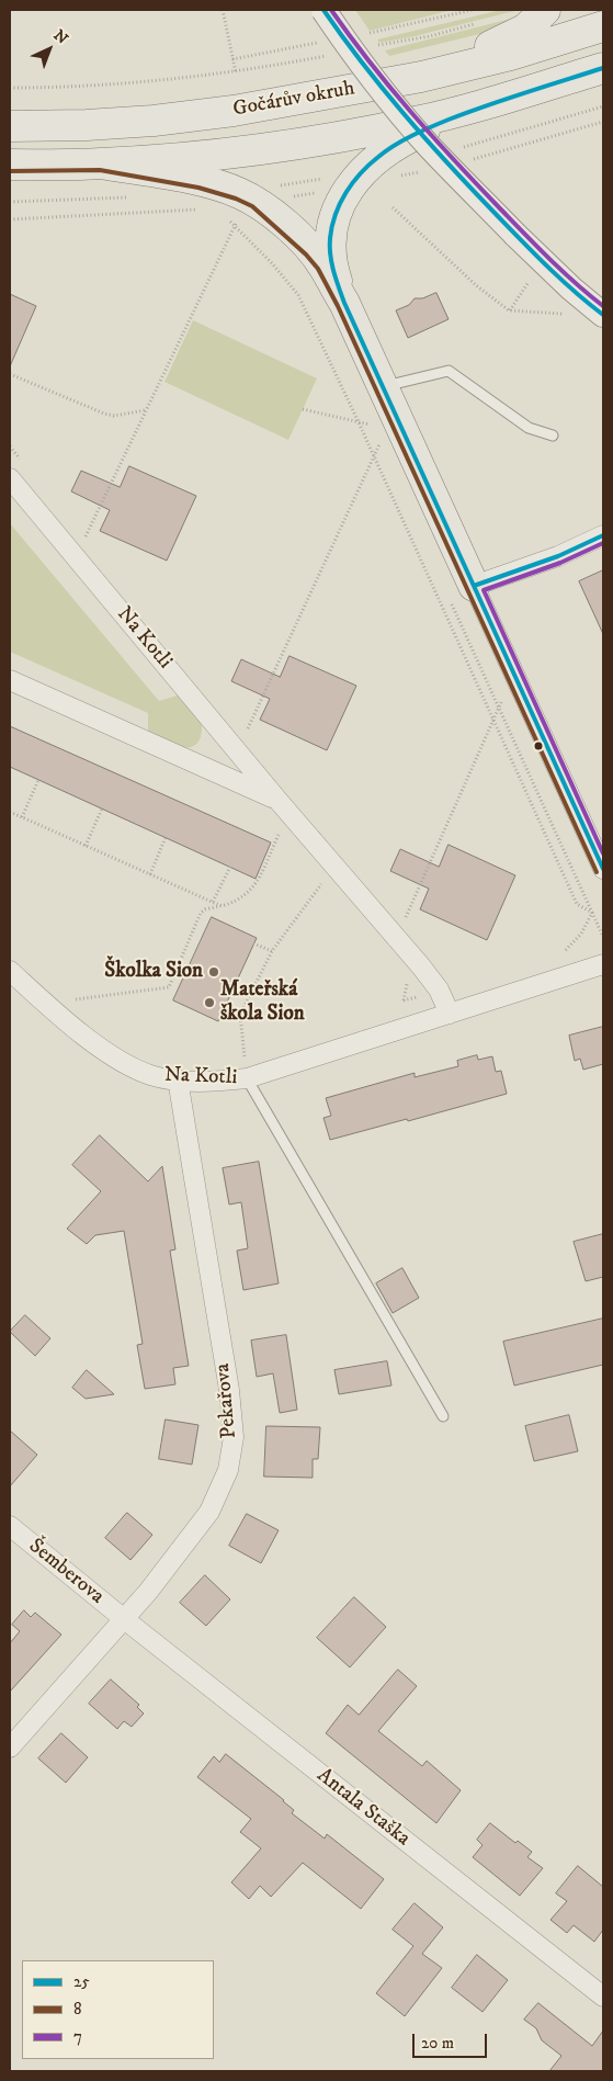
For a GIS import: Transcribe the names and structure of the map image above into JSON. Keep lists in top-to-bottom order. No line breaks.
{"streets":{"main road":["Gočárův okruh"],"street":["Na Kotli","Pekařova","Šemberova","Antala Staška"]},"crossings":[["Na Kotli","Pekařova"],["Pekařova","Šemberova"],["Pekařova","Antala Staška"],["Šemberova","Antala Staška"]],"places":["Školka Sion","Mateřská škola Sion"],"lines":["transit line 25","transit line 7","transit line 8"],"legend":["25","8","7"],"scale_bar":"20 m","north":"top right"}
